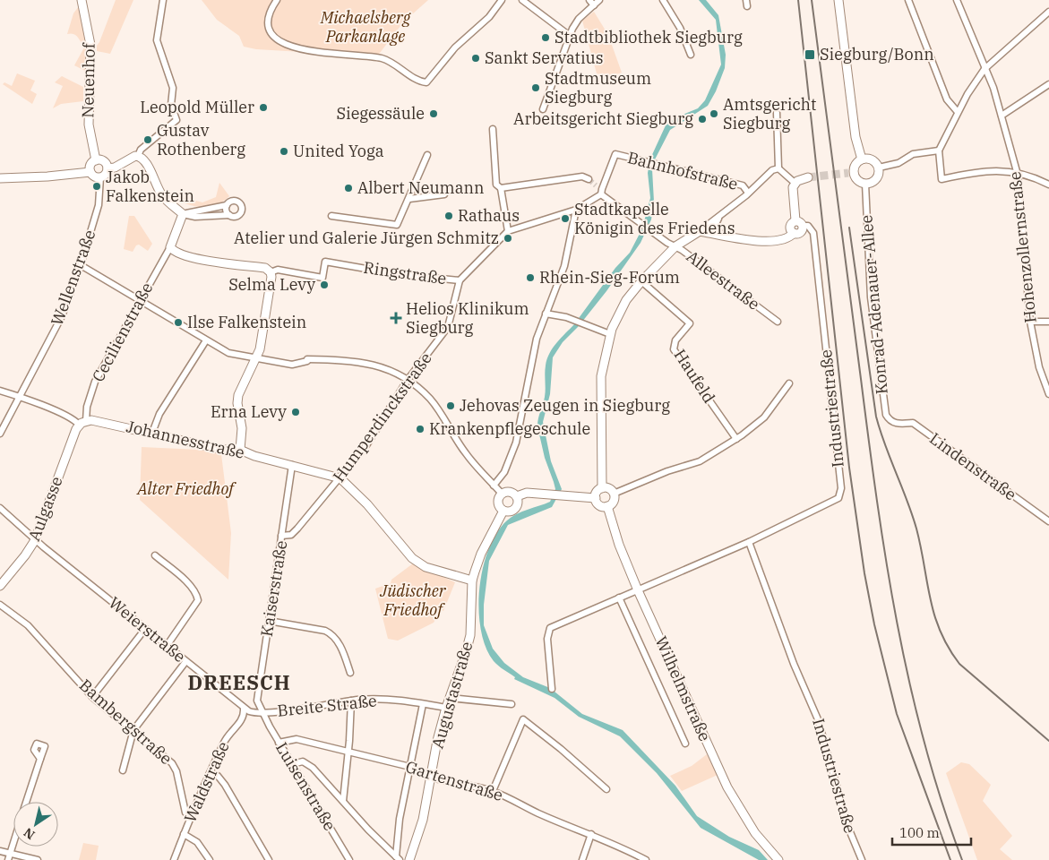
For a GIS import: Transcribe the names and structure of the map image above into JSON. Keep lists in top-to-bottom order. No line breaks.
{"streets":{"main road":["Neuenhof","Cecilienstraße","Johannesstraße","Aulgasse","Wilhelmstraße","Augustastraße"],"street":["Bahnhofstraße","Hohenzollernstraße","Ringstraße","Wellenstraße","Alleestraße","Konrad-Adenauer-Allee","Haufeld","Industriestraße","Humperdinckstraße","Lindenstraße","Kaiserstraße","Weierstraße","Breite Straße","Bambergstraße","Gartenstraße","Waldstraße","Luisenstraße"]},"crossings":[["Neuenhof","Wellenstraße"],["Bahnhofstraße","Ringstraße"],["Bahnhofstraße","Alleestraße"],["Ringstraße","Alleestraße"],["Ringstraße","Humperdinckstraße"],["Konrad-Adenauer-Allee","Lindenstraße"],["Cecilienstraße","Johannesstraße"],["Cecilienstraße","Aulgasse"],["Industriestraße","Wilhelmstraße"],["Humperdinckstraße","Johannesstraße"],["Humperdinckstraße","Kaiserstraße"],["Johannesstraße","Aulgasse"],["Johannesstraße","Kaiserstraße"],["Aulgasse","Weierstraße"],["Kaiserstraße","Weierstraße"],["Kaiserstraße","Breite Straße"],["Kaiserstraße","Luisenstraße"],["Weierstraße","Breite Straße"],["Weierstraße","Waldstraße"],["Weierstraße","Luisenstraße"],["Augustastraße","Breite Straße"],["Augustastraße","Gartenstraße"],["Breite Straße","Luisenstraße"],["Bambergstraße","Waldstraße"],["Gartenstraße","Luisenstraße"]],"districts":["DREESCH"],"parks":["Michaelsberg Parkanlage","Alter Friedhof","Jüdischer Friedhof"],"places":{"other":["Stadtbibliothek Siegburg","Sankt Servatius","Stadtmuseum Siegburg","Leopold Müller","Siegessäule","Amtsgericht Siegburg","Arbeitsgericht Siegburg","Gustav Rothenberg","United Yoga","Jakob Falkenstein","Albert Neumann","Rathaus","Stadtkapelle Königin des Friedens","Atelier und Galerie Jürgen Schmitz","Rhein-Sieg-Forum","Selma Levy","Ilse Falkenstein","Jehovas Zeugen in Siegburg","Erna Levy","Krankenpflegeschule"],"transit":["Siegburg/Bonn"],"health":["Helios Klinikum Siegburg"]},"scale_bar":"100 m","north":"bottom left"}
